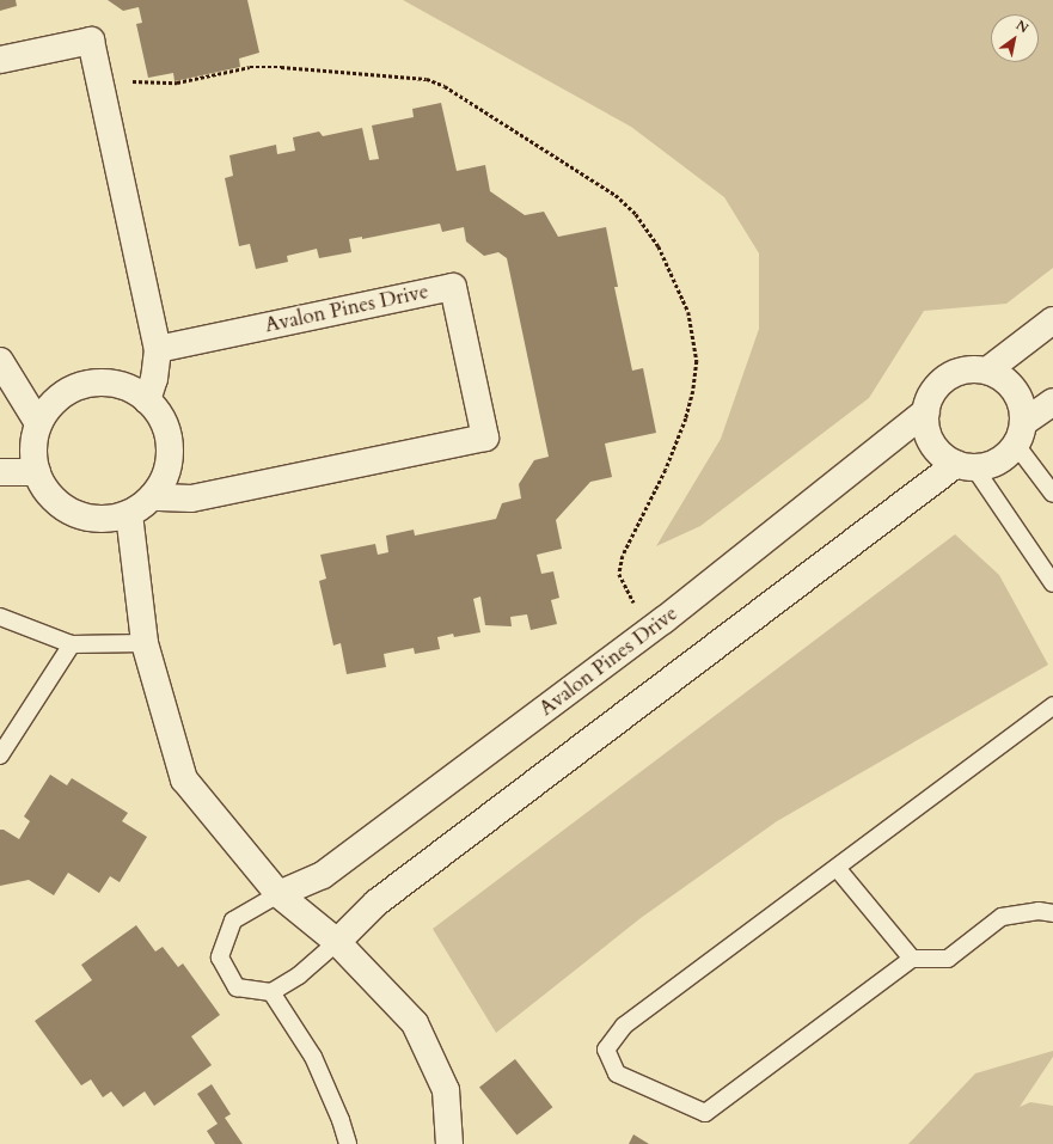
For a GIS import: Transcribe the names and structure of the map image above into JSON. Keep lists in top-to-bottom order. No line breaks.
{"streets":{"street":["Avalon Pines Drive"]},"north":"top right"}
